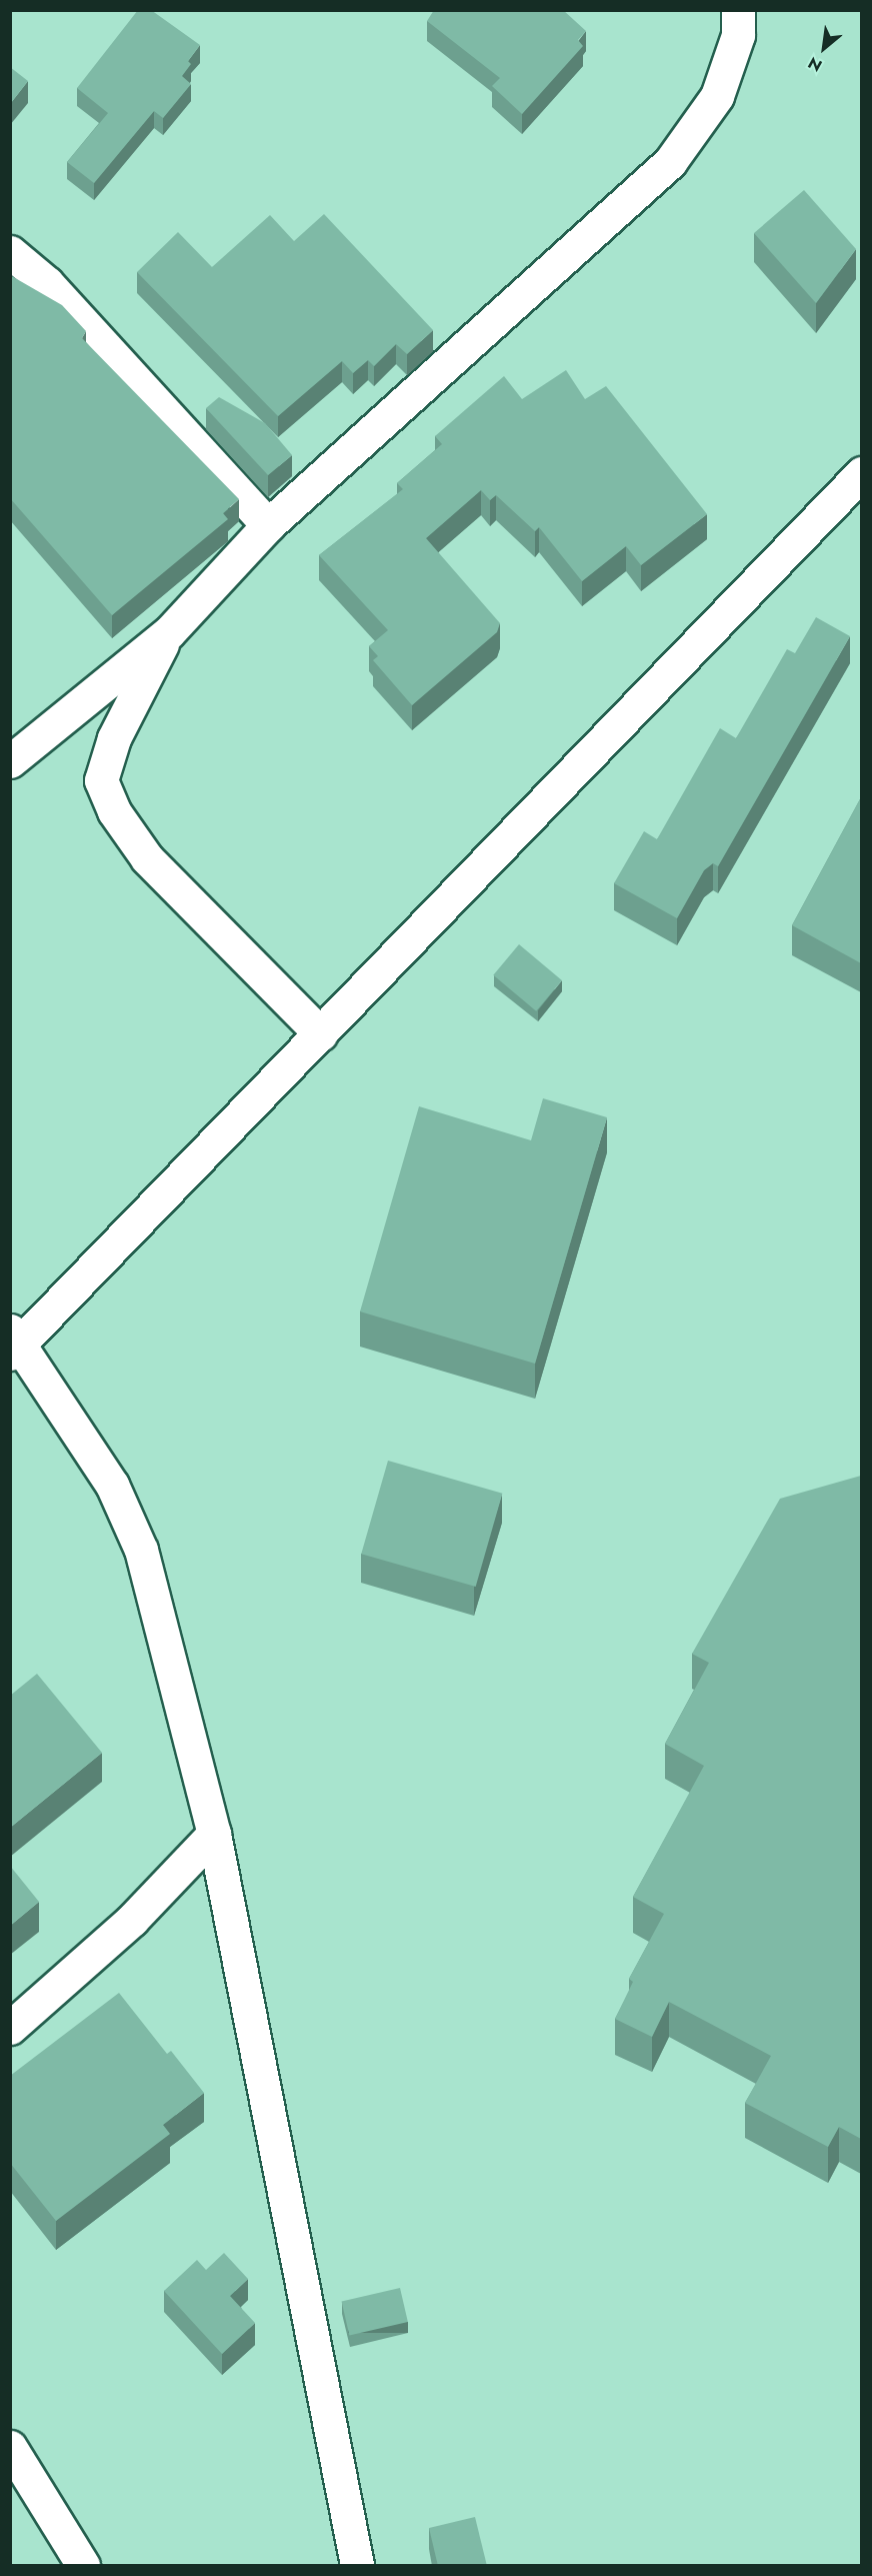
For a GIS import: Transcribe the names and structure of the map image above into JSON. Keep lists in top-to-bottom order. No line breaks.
{"north":"bottom left"}
